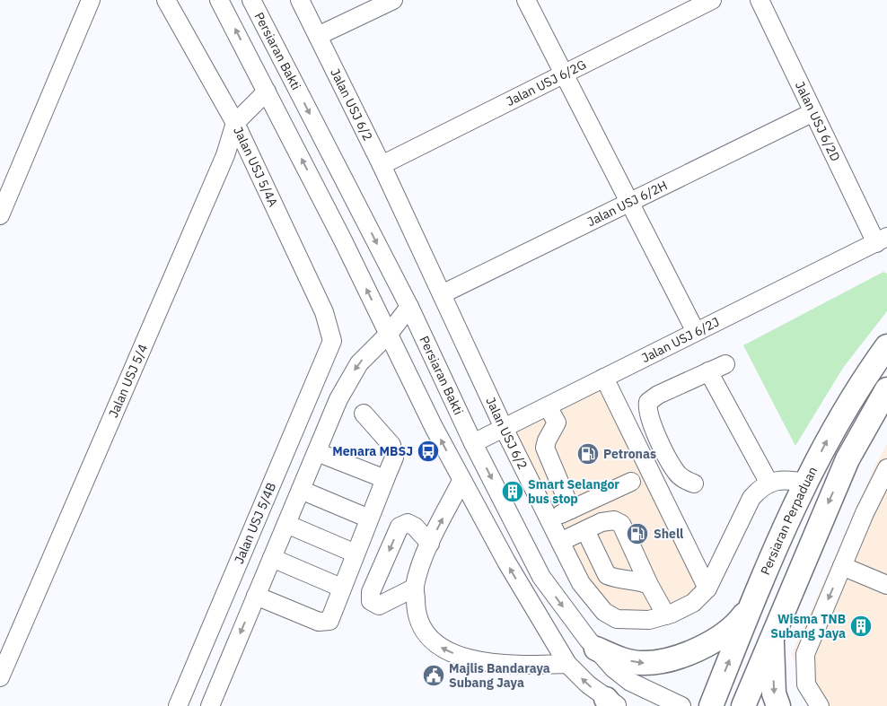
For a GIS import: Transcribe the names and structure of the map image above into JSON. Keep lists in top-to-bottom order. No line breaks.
{"streets":{"main road":["Persiaran Perpaduan"],"street":["Persiaran Bakti","Jalan USJ 6/2G","Jalan USJ 6/2","Jalan USJ 6/2D","Jalan USJ 5/4A","Jalan USJ 6/2H","Jalan USJ 6/2J","Jalan USJ 5/4","Jalan USJ 5/4B"]},"crossings":[["Persiaran Bakti","Jalan USJ 6/2J"],["Jalan USJ 6/2G","Jalan USJ 6/2"],["Jalan USJ 6/2","Jalan USJ 6/2H"],["Jalan USJ 6/2","Jalan USJ 6/2J"],["Jalan USJ 6/2D","Jalan USJ 6/2H"],["Jalan USJ 6/2D","Jalan USJ 6/2J"],["Jalan USJ 5/4A","Jalan USJ 5/4"],["Jalan USJ 5/4A","Jalan USJ 5/4B"]],"places":{"bus stop":["Menara MBSJ"],"fuel station":["Petronas","Shell"],"building":["Smart Selangor bus stop","Wisma TNB Subang Jaya"],"public building":["Majlis Bandaraya Subang Jaya"]}}
